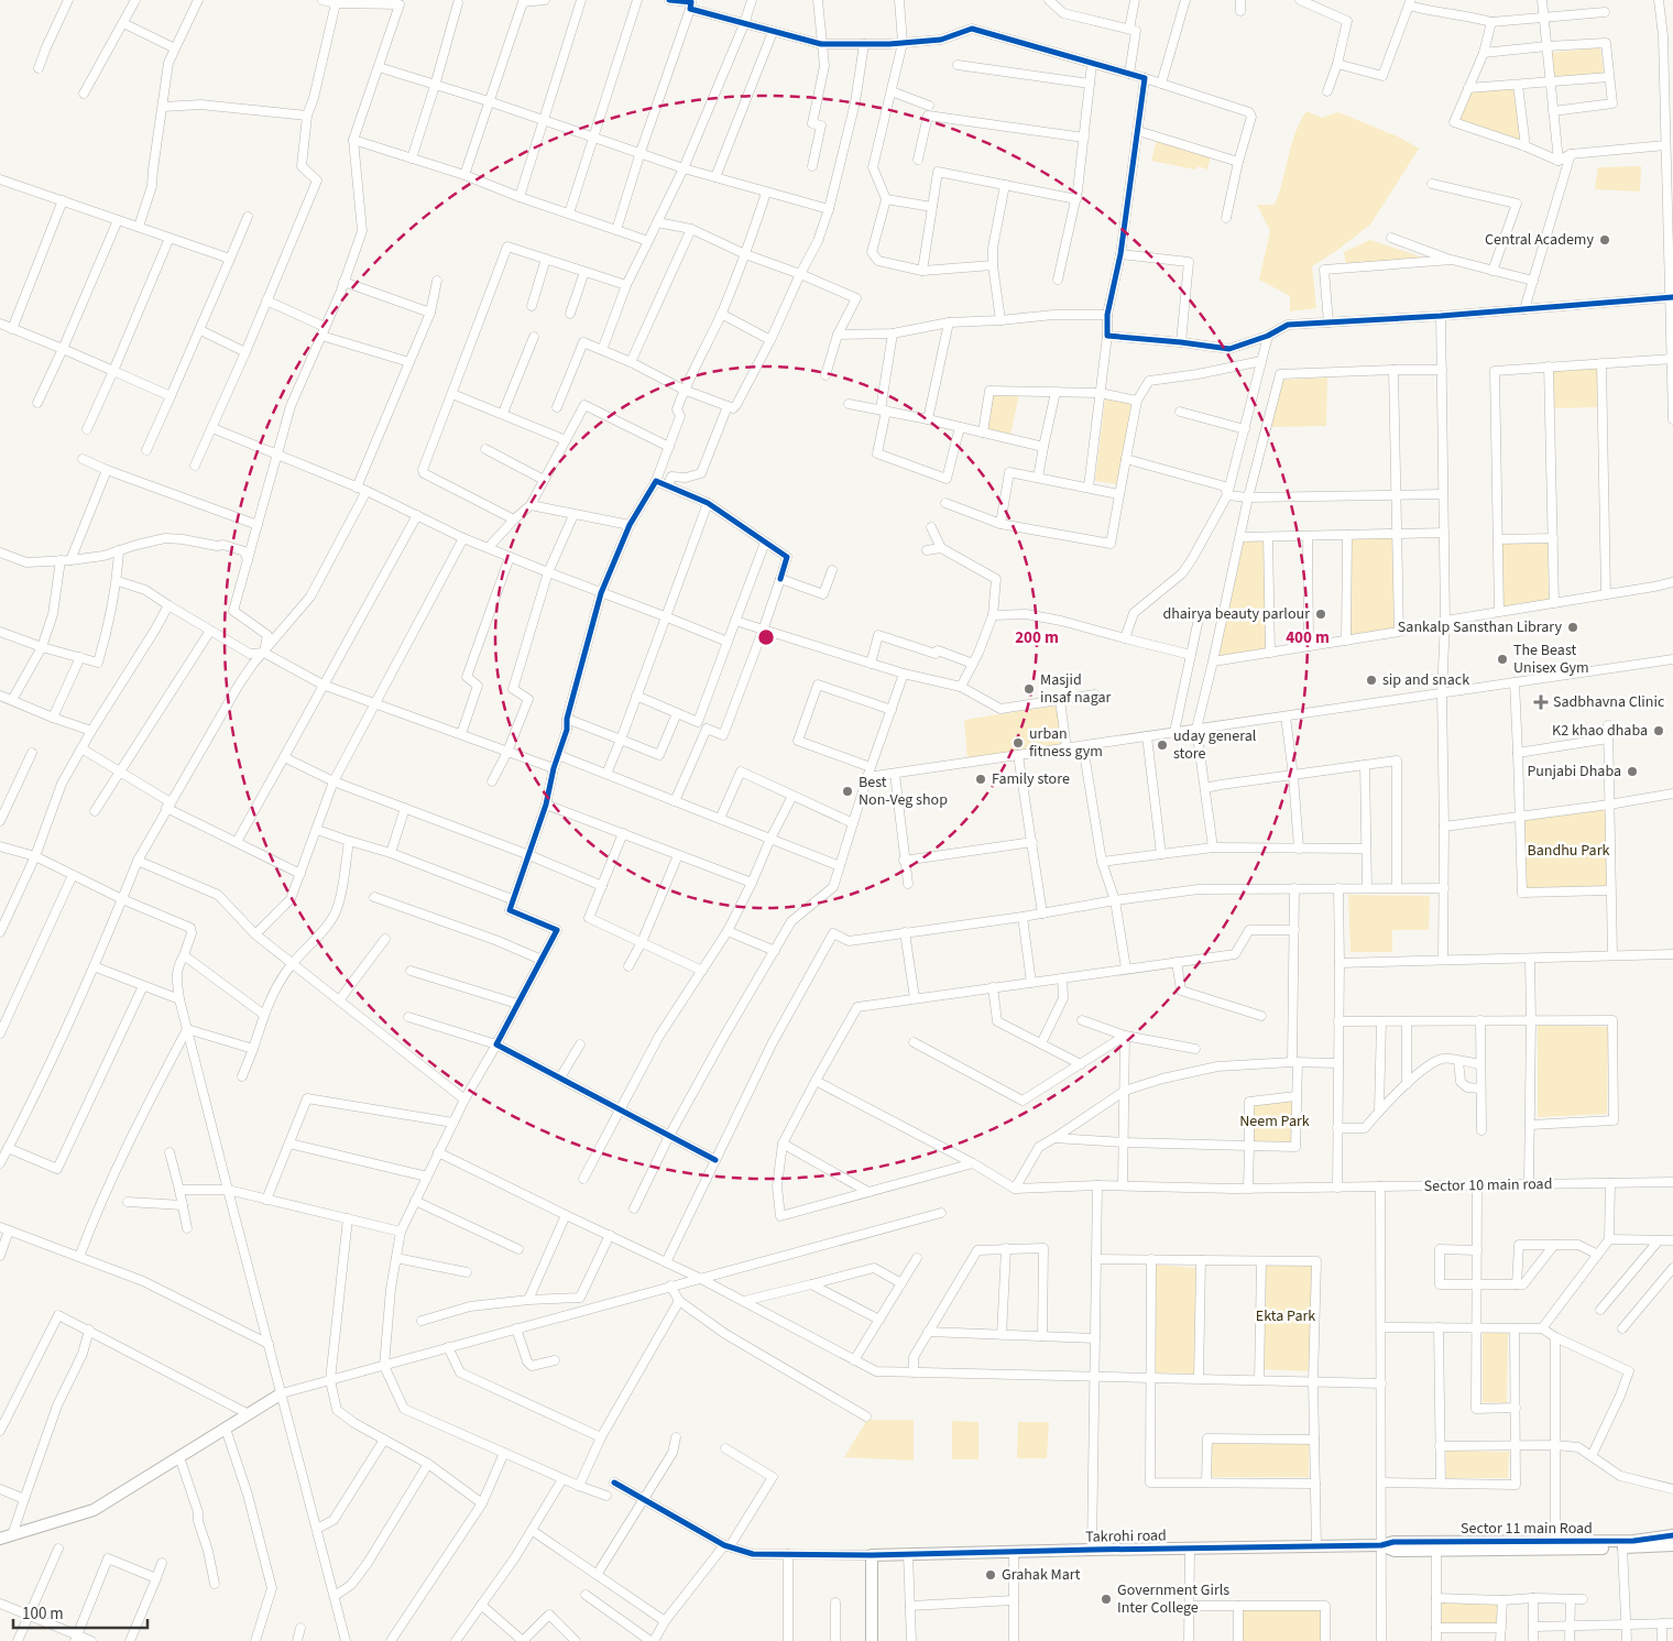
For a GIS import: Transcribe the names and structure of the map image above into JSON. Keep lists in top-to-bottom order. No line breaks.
{"streets":{"street":["Sector 10 main road","Sector 11 main Road","Takrohi road"]},"crossings":[["Sector 11 main Road","Takrohi road"]],"parks":["Bandhu Park","Neem Park","Ekta Park"],"places":{"other":["Central Academy","dhairya beauty parlour","Sankalp Sansthan Library","The Beast Unisex Gym","sip and snack","Masjid insaf nagar","K2 khao dhaba","urban fitness gym","uday general store","Punjabi Dhaba","Family store","Best Non-Veg shop","Grahak Mart","Government Girls Inter College"],"health":["Sadbhavna Clinic"]},"scale_bar":"100 m","rings":["200 m","400 m"]}
